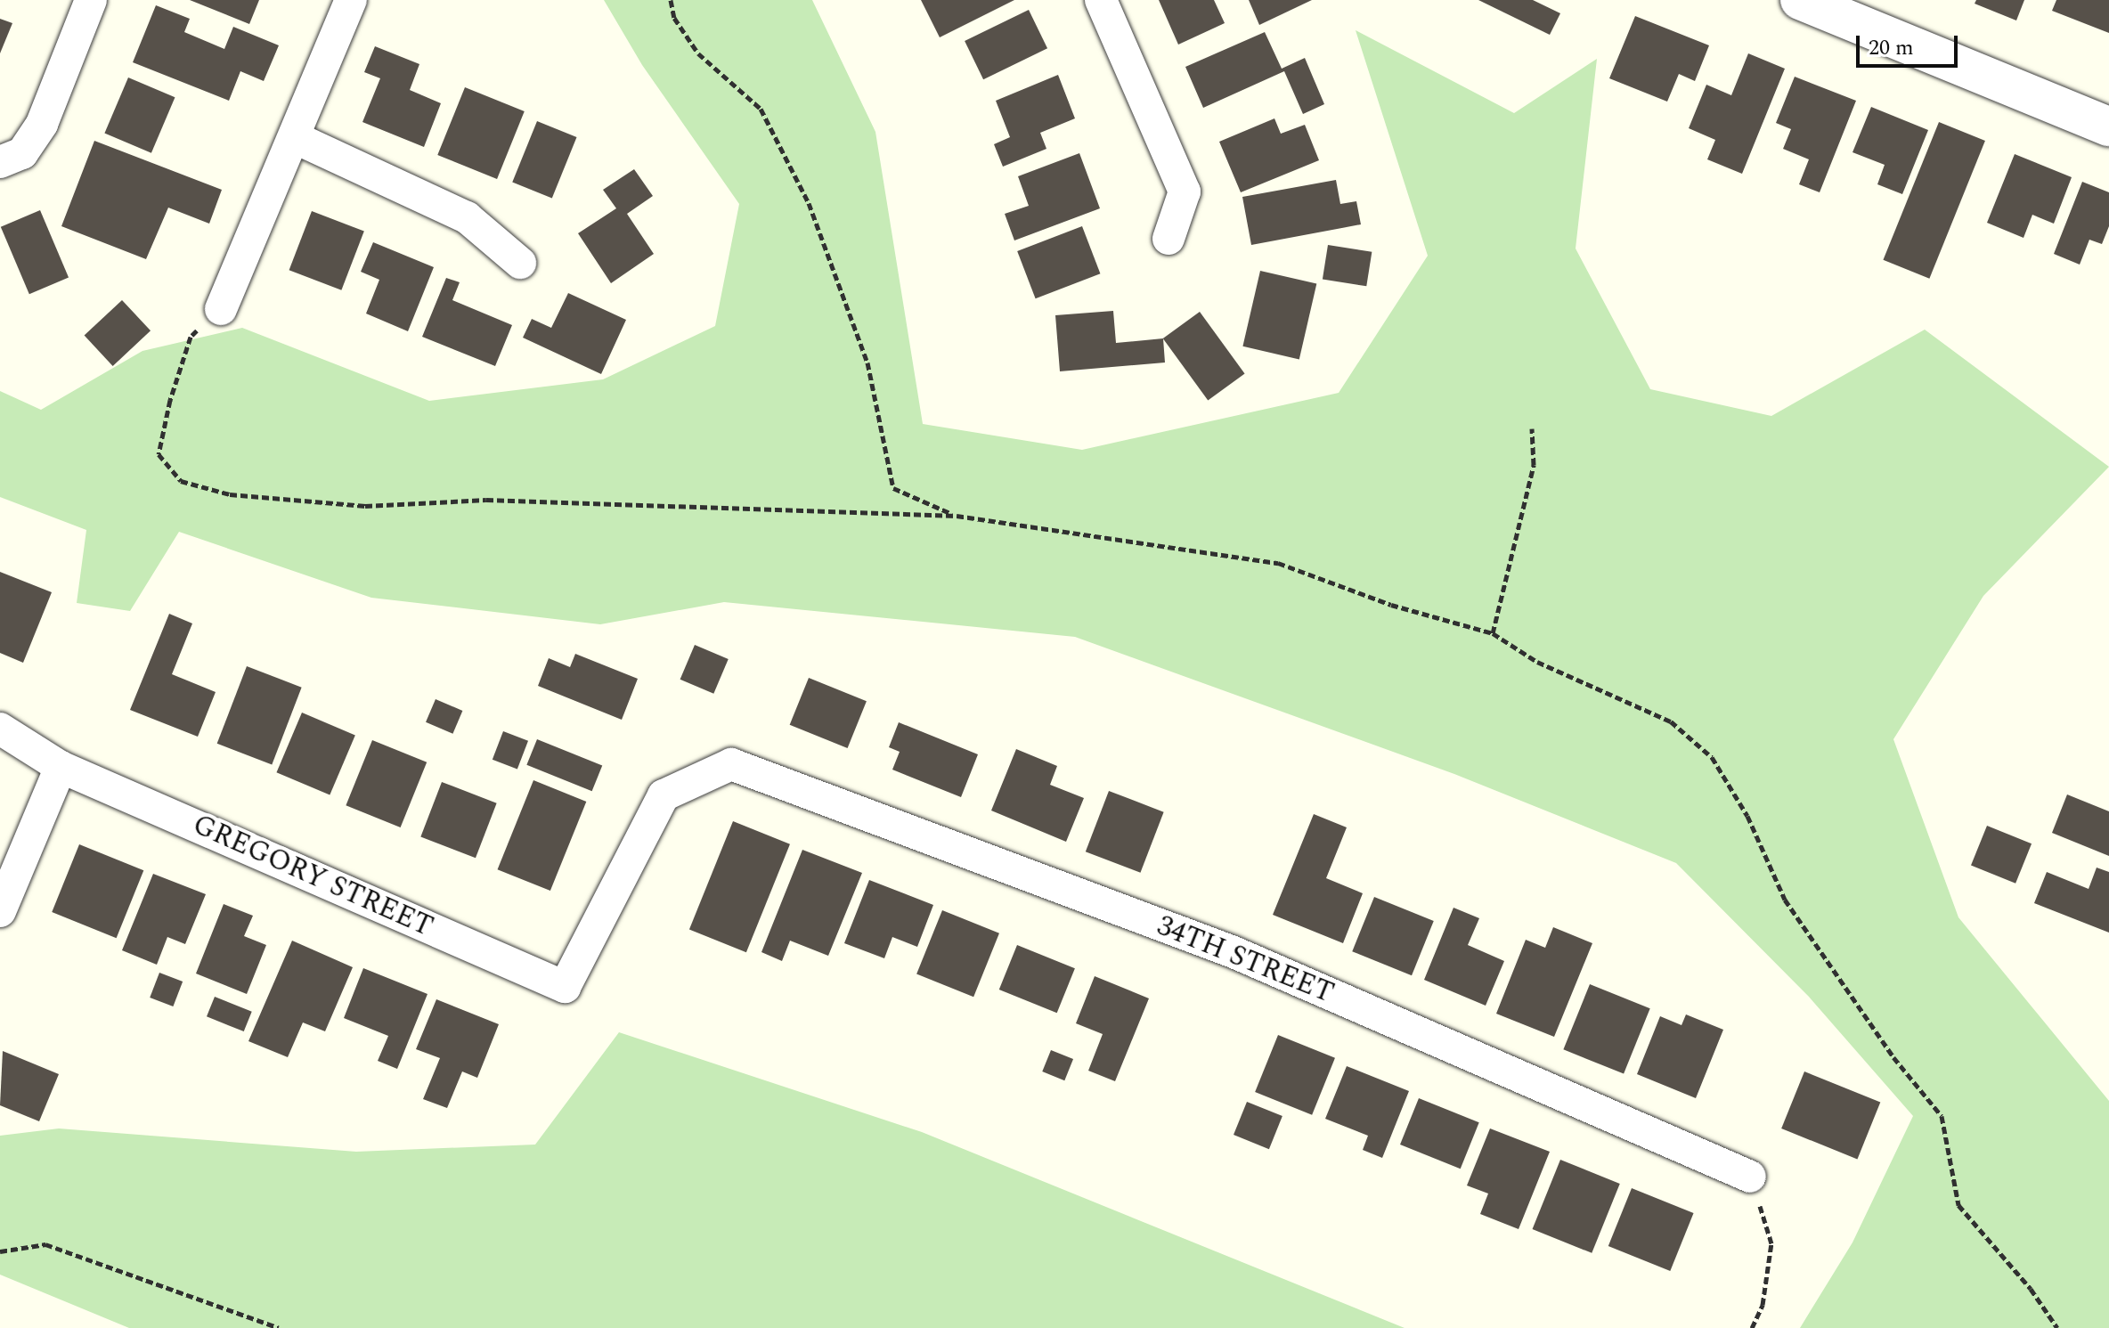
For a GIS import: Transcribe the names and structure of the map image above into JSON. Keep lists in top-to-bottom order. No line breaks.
{"streets":{"street":["GREGORY STREET","34TH STREET"]},"crossings":[["GREGORY STREET","34TH STREET"]],"scale_bar":"20 m"}
